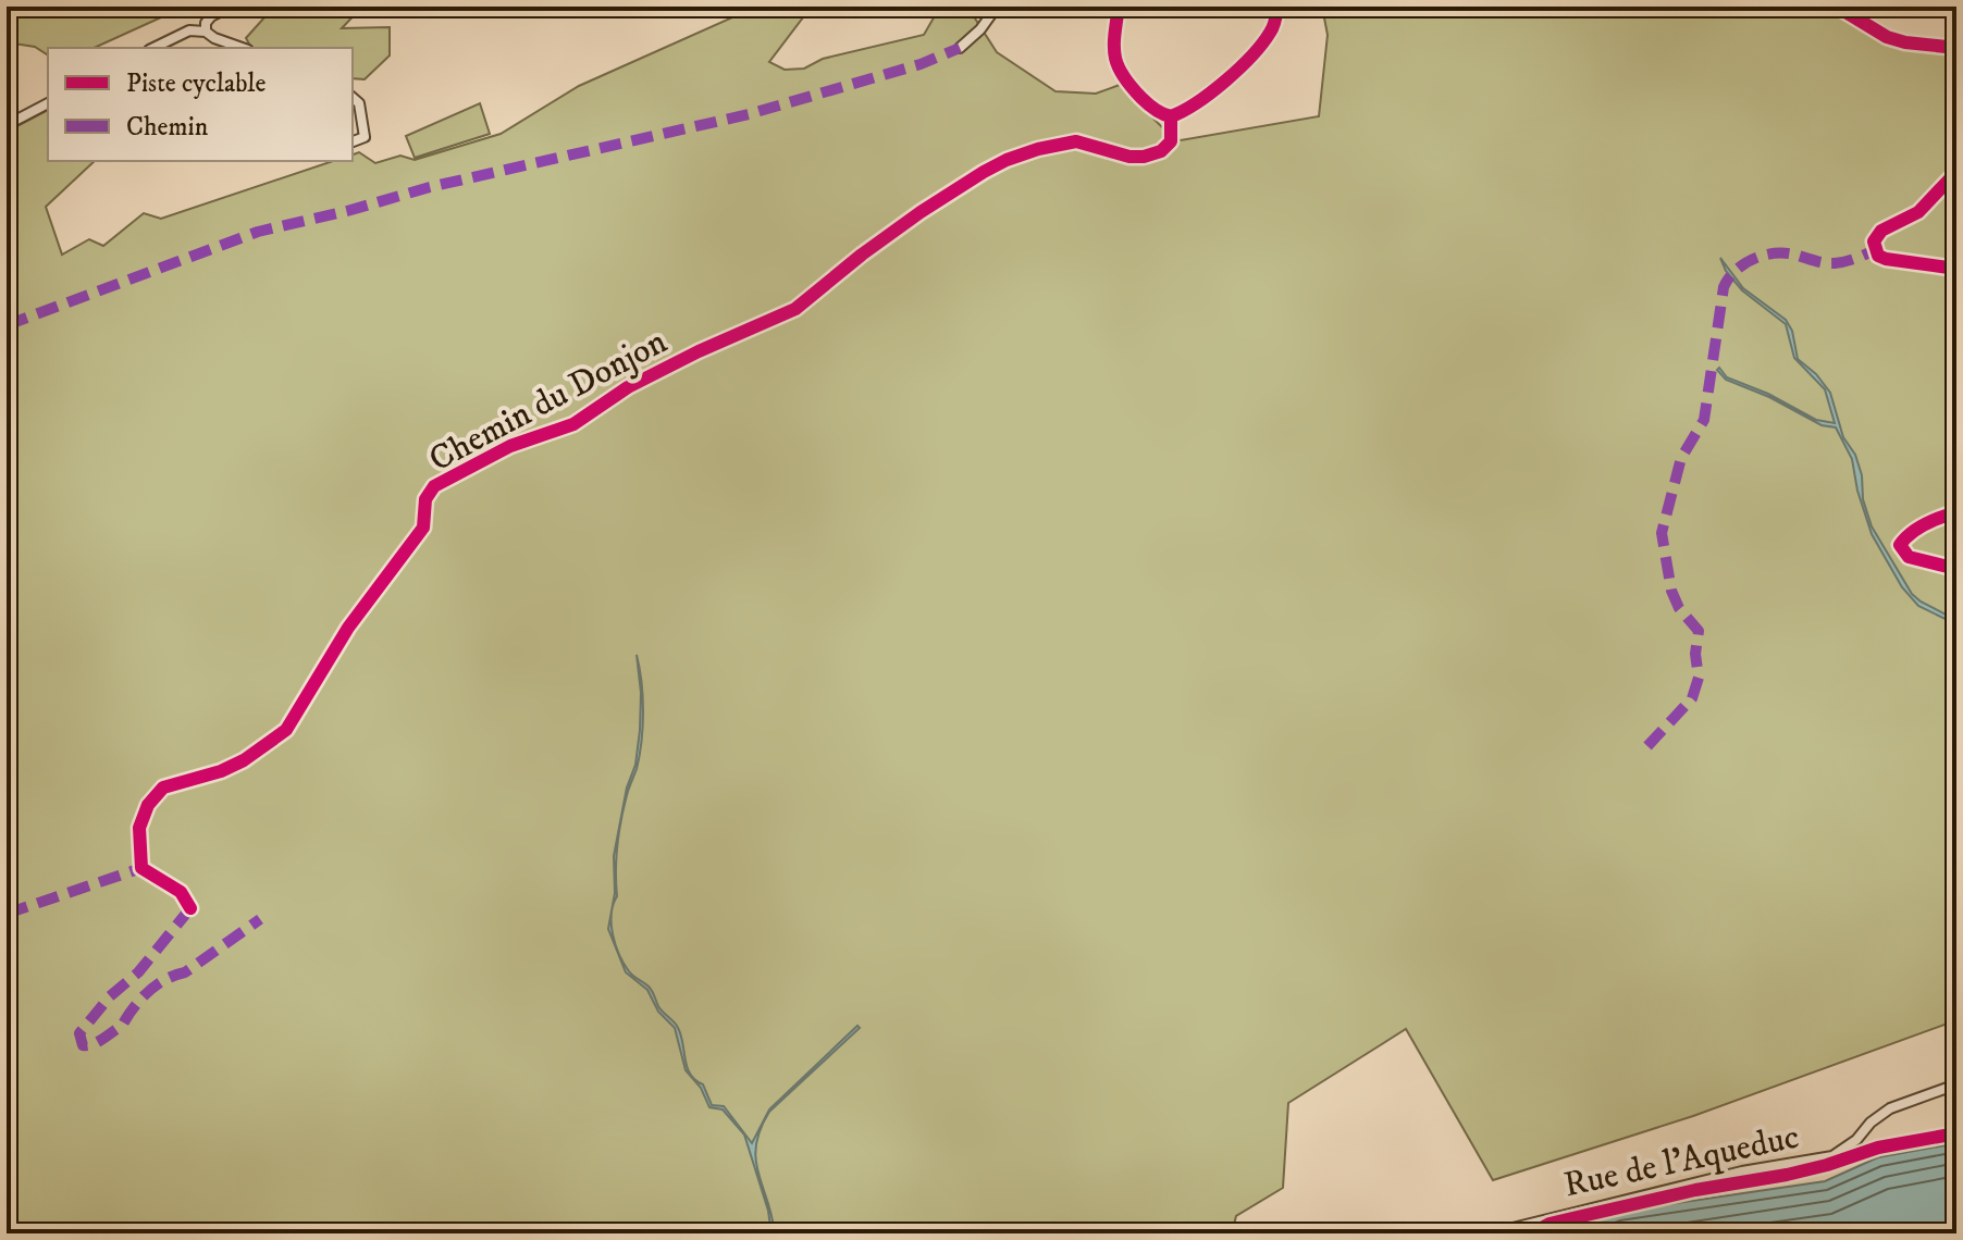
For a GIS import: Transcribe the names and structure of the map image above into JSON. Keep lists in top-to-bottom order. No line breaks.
{"streets":{"street":["Chemin du Donjon","Rue de l'Aqueduc"]},"legend":["Piste cyclable","Chemin"]}
